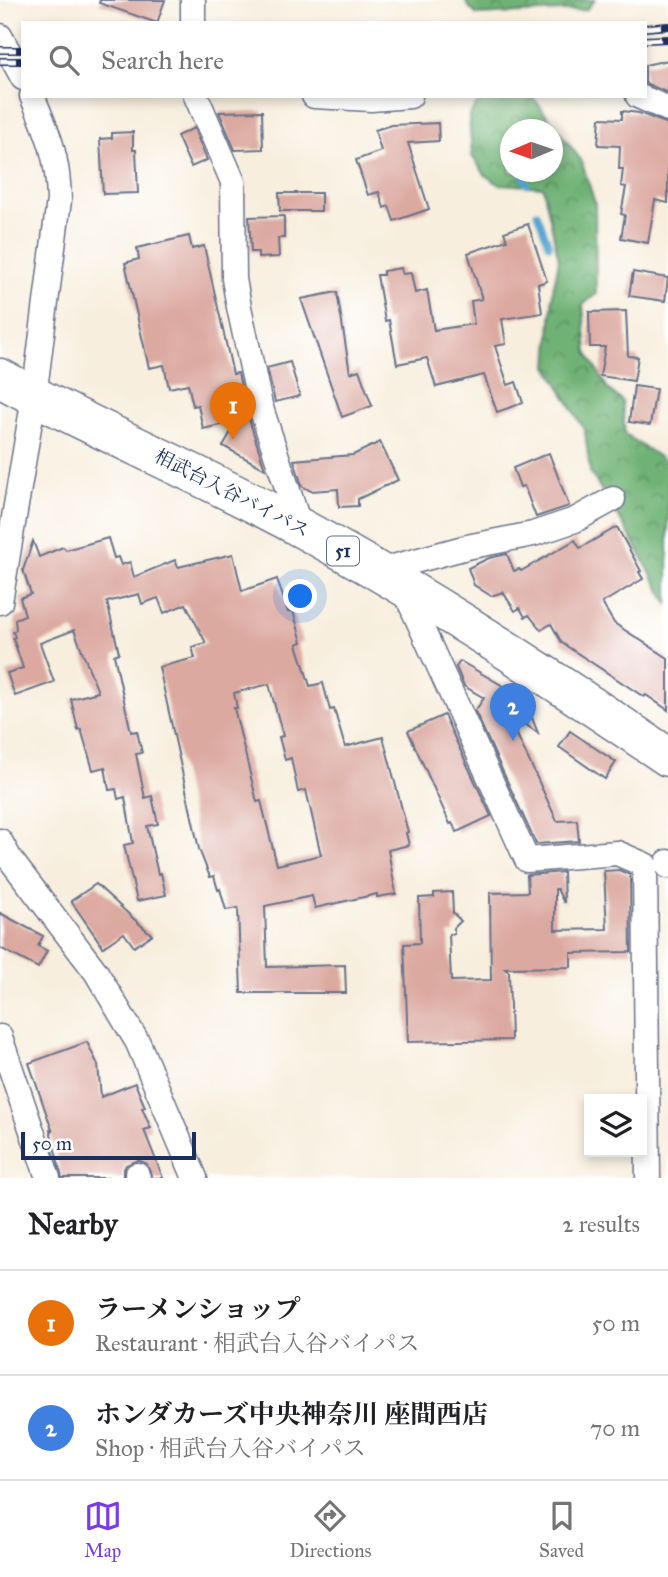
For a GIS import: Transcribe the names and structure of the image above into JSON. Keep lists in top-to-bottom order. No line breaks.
{"streets":{"main road":["相武台入谷バイパス","51"]},"scale_bar":"50 m","north":"left","page":{"search":"Search here","pins":["1","2"],"scale":"50 m","heading":["Nearby","2 results"],"list":[{"mark":"1","name":"ラーメンショップ","note":"Restaurant · 相武台入谷バイパス","value":"50 m"},{"mark":"2","name":"ホンダカーズ中央神奈川 座間西店","note":"Shop · 相武台入谷バイパス","value":"70 m"}],"nav":["Map","Directions","Saved"]}}
